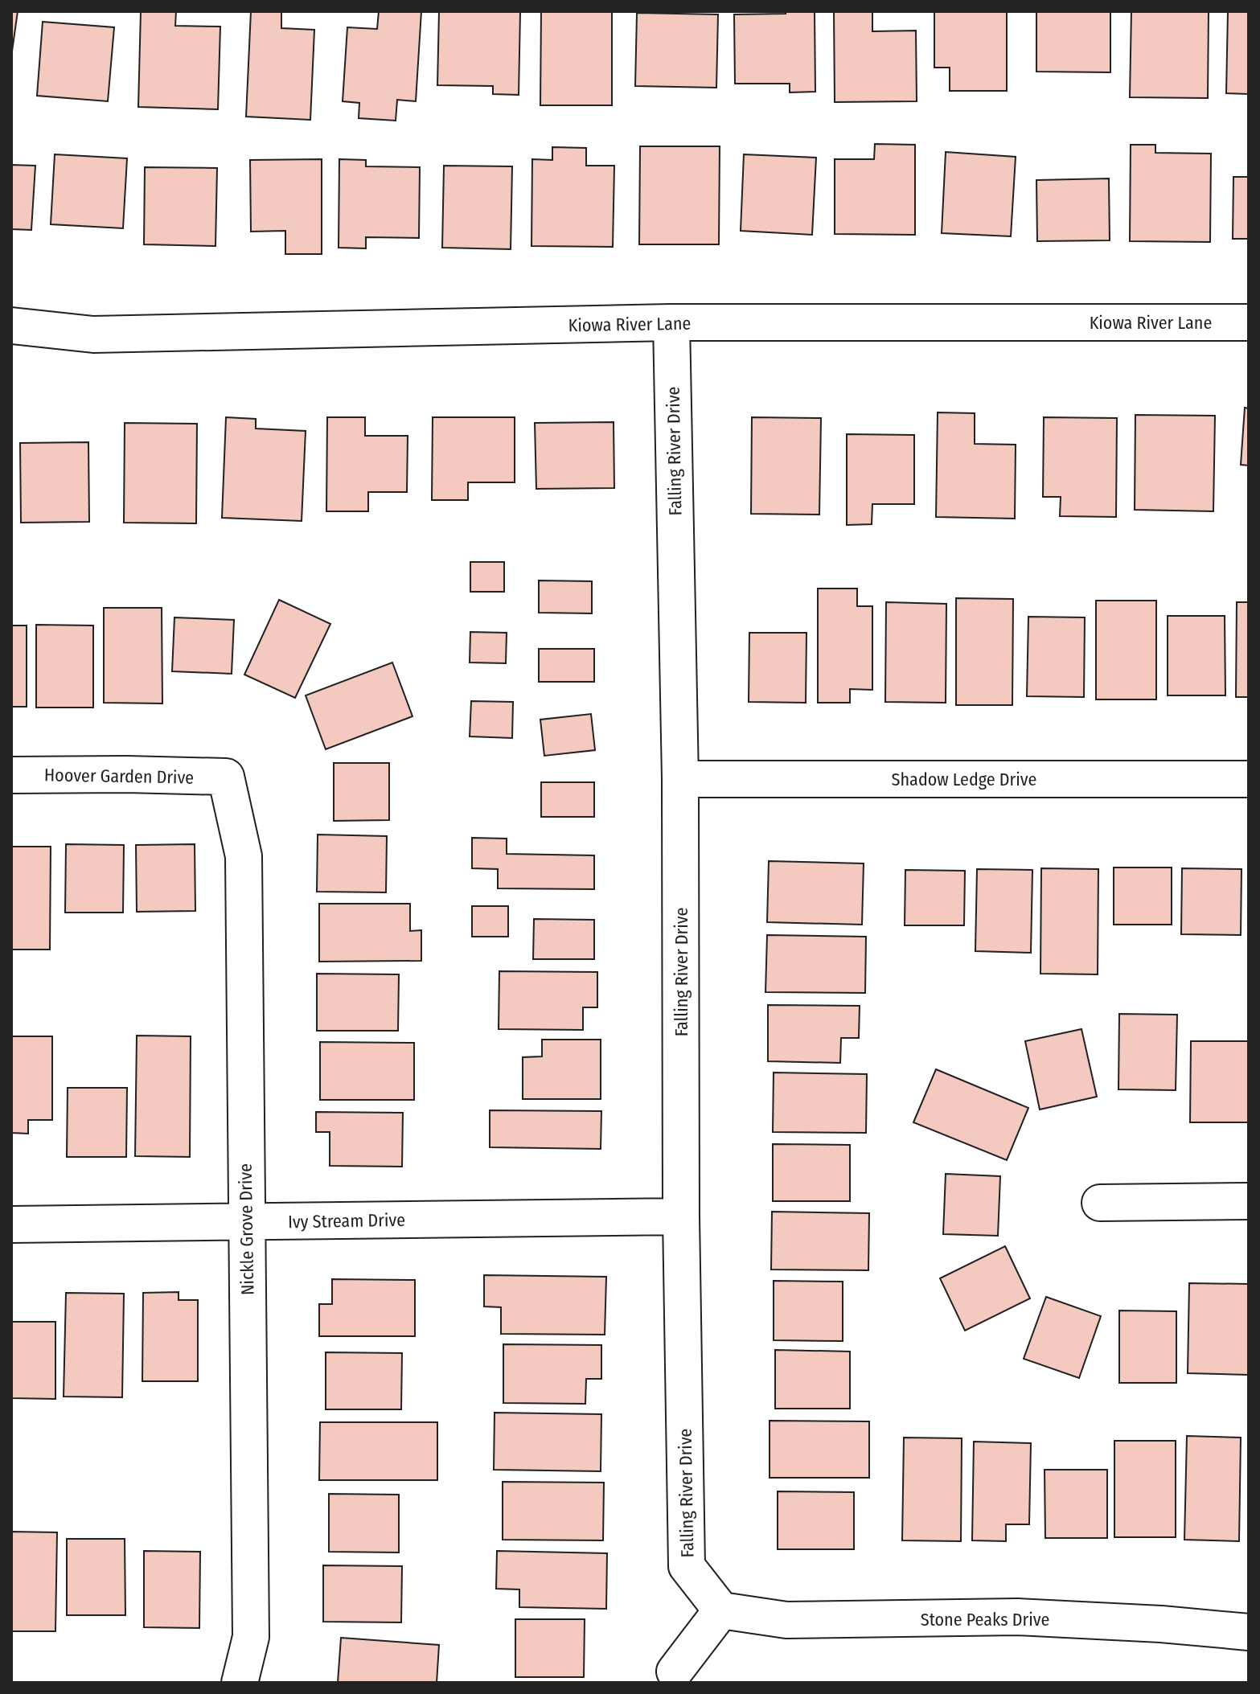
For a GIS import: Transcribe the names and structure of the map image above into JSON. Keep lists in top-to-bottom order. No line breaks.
{"streets":{"street":["Kiowa River Lane","Falling River Drive","Hoover Garden Drive","Shadow Ledge Drive","Ivy Stream Drive","Nickle Grove Drive","Stone Peaks Drive"]},"crossings":[["Kiowa River Lane","Falling River Drive"],["Falling River Drive","Shadow Ledge Drive"],["Falling River Drive","Ivy Stream Drive"],["Falling River Drive","Stone Peaks Drive"],["Hoover Garden Drive","Nickle Grove Drive"],["Ivy Stream Drive","Nickle Grove Drive"]]}
